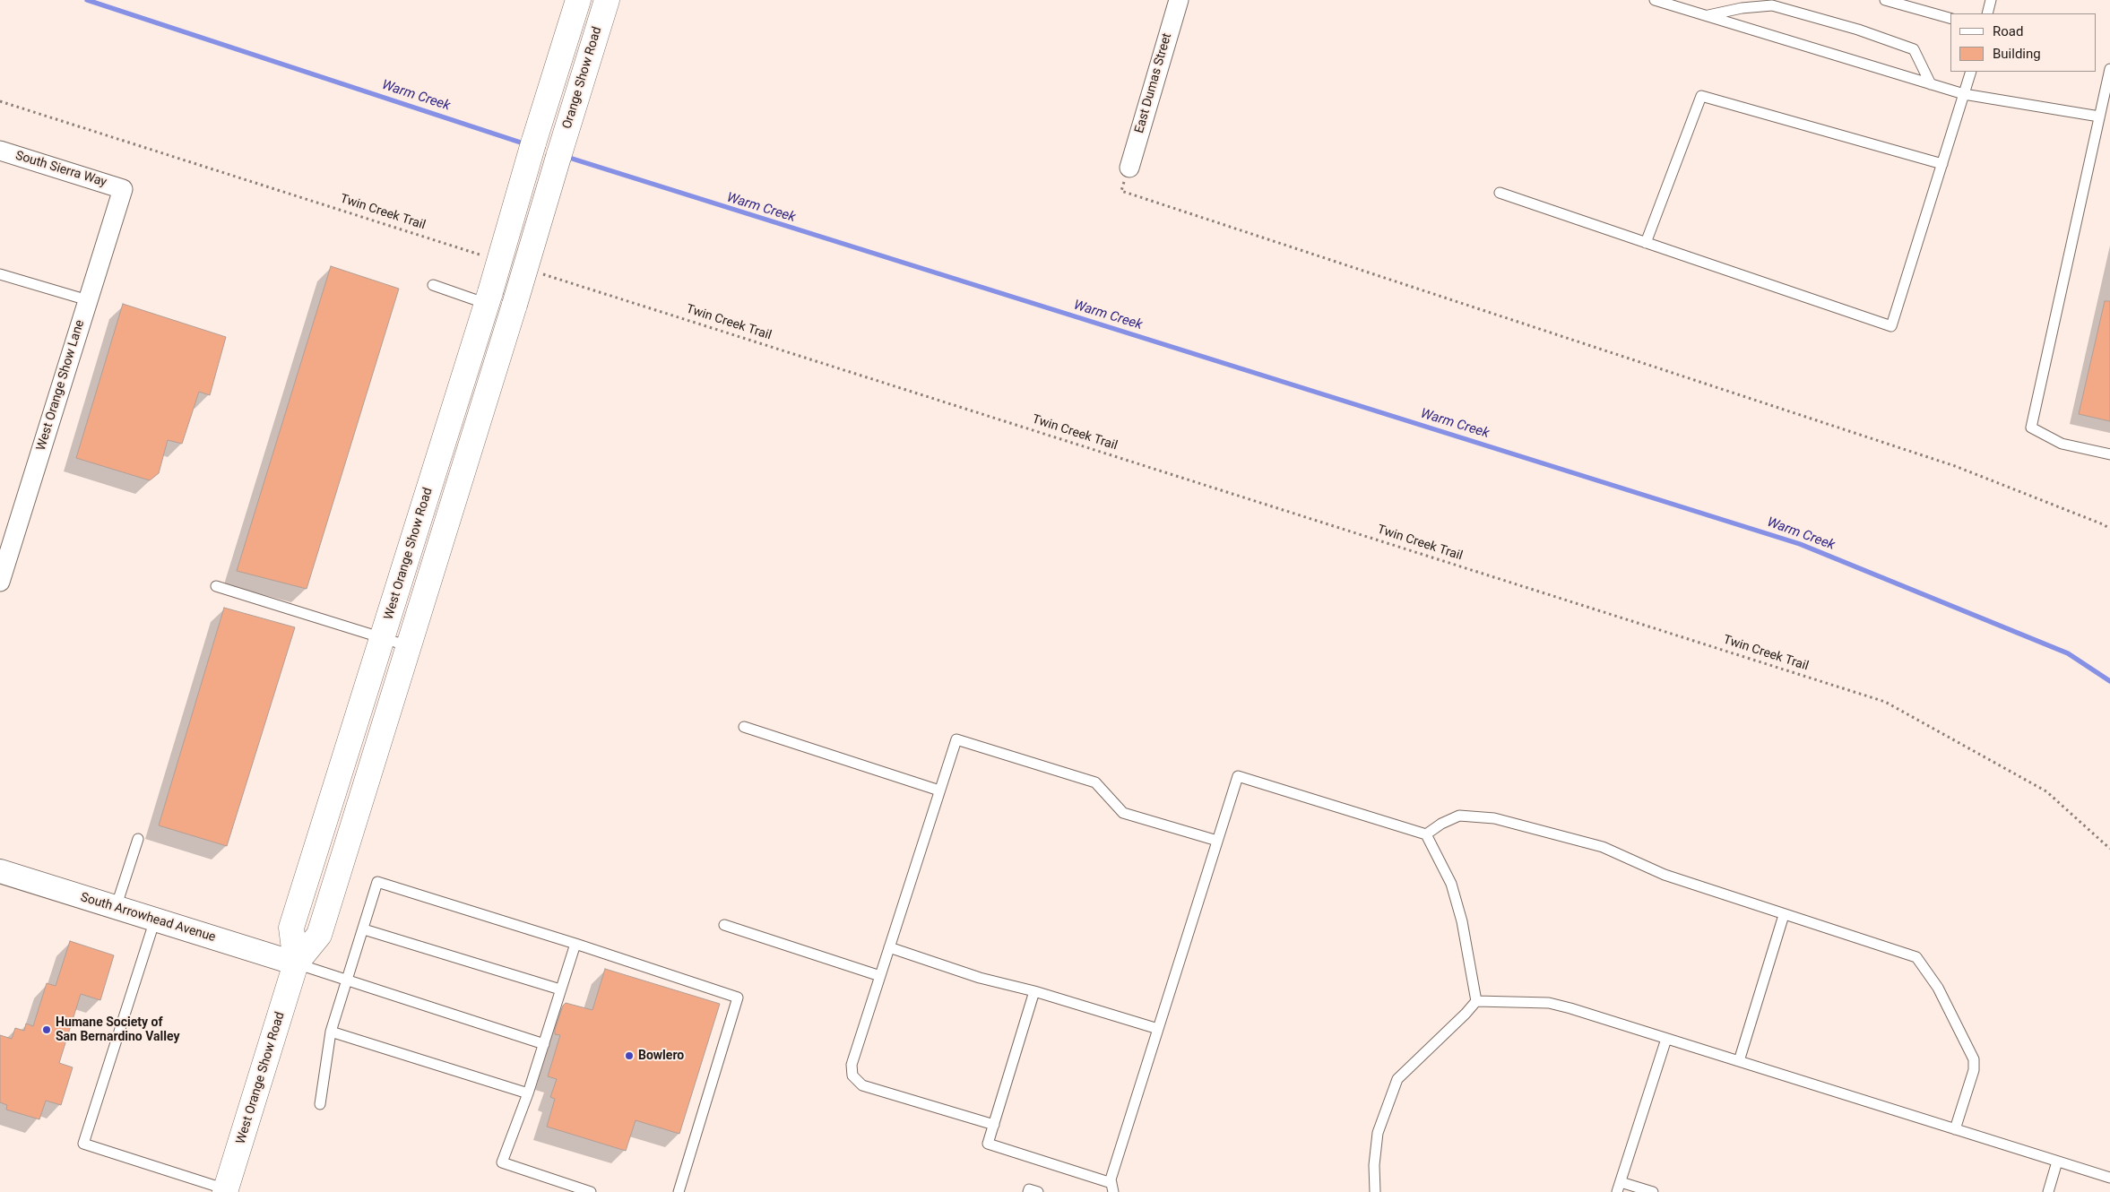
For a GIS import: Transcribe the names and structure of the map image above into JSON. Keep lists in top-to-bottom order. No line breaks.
{"streets":{"main road":["Orange Show Road","West Orange Show Road"],"street":["East Dumas Street","South Sierra Way","West Orange Show Lane","South Arrowhead Avenue"],"path":["Twin Creek Trail"]},"crossings":[["Orange Show Road","West Orange Show Road"],["South Sierra Way","West Orange Show Lane"],["West Orange Show Road","South Arrowhead Avenue"]],"water":["Warm Creek"],"places":["Humane Society of San Bernardino Valley","Bowlero"],"legend":["Road","Building"]}
